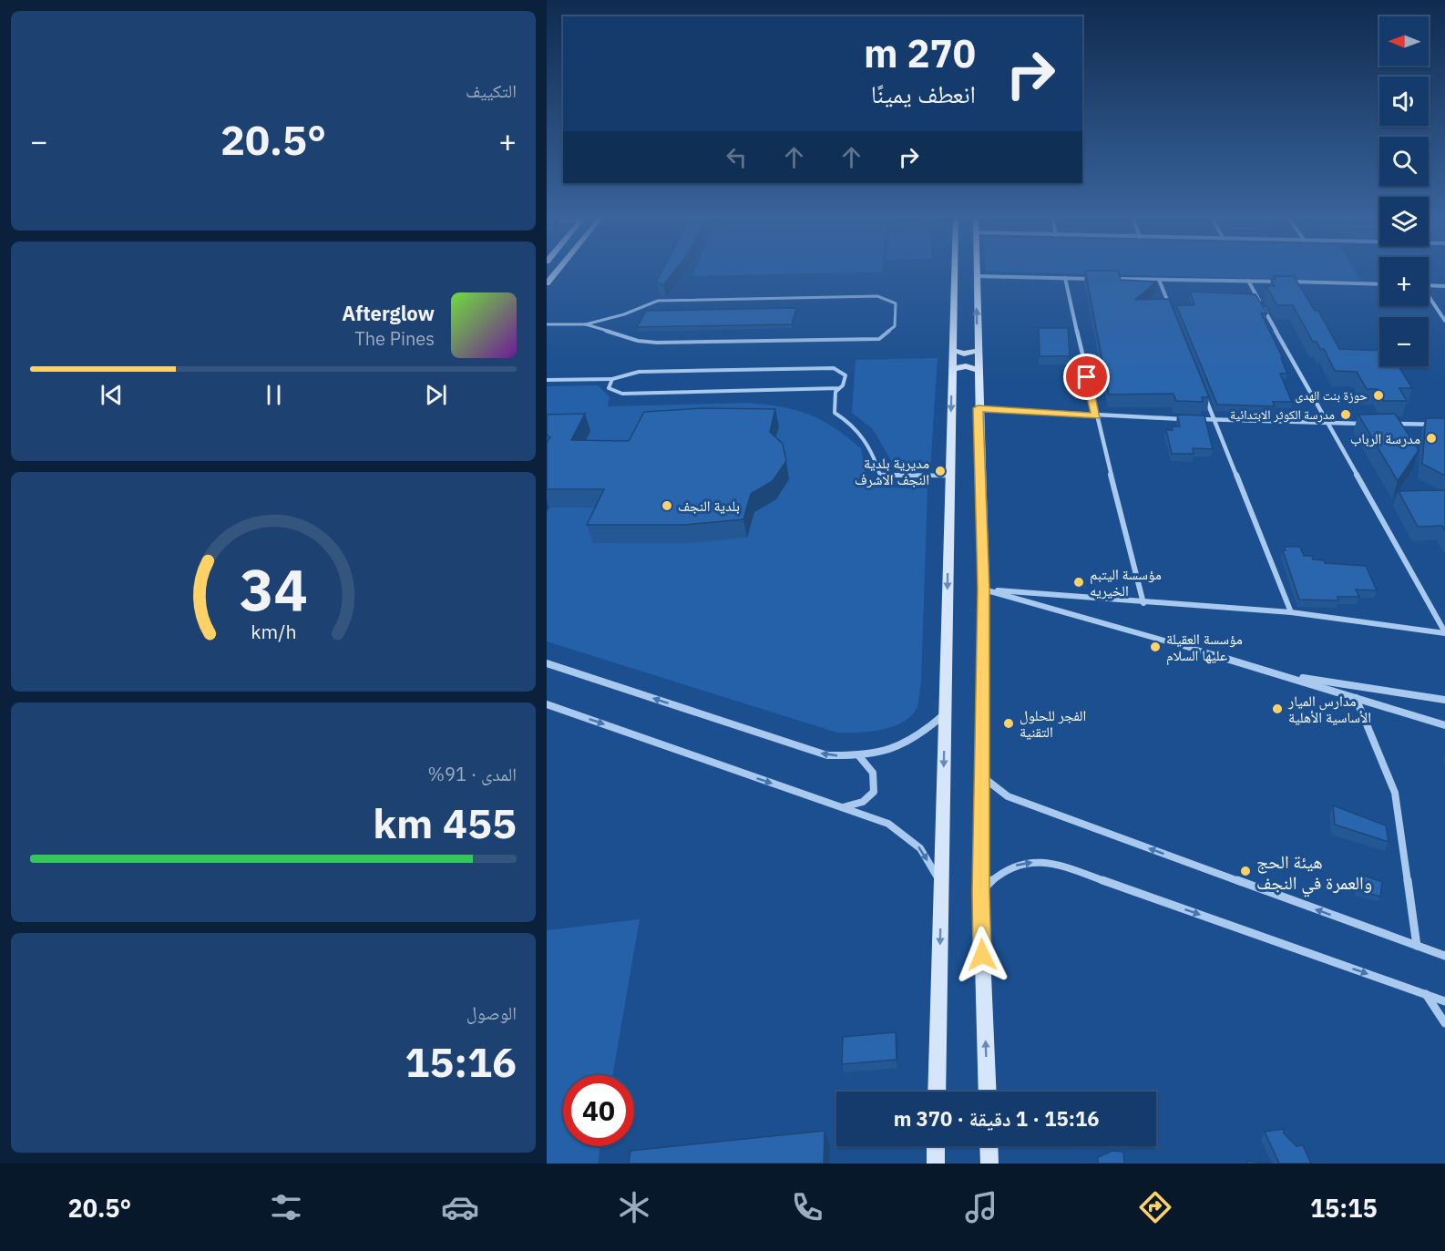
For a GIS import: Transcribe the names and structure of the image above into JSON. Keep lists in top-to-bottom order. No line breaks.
{"places":["حوزة بنت الهدى","مدرسة الكوثر الابتدائية","مدرسة الرباب","مديرية بلدية النجف الاشرف","بلدية النجف","مؤسسة اليتبم الخيريه","مؤسسة العقيلة عليها السلام","مدارس الميار الأساسية الأهلية","الفجر للحلول التقنية","هيئة الحج والعمرة في النجف"],"north":"left","page":{"tile":["التكييف",["المدى · 91%","455 km"],["الوصول","15:16"]],"map_buttons":["+","−"],"turn":["270 m","انعطف يمينًا"],"heat":["−","20.5°","+"],"song":["Afterglow","The Pines"],"limit":"40","trip":"15:16 · 1 دقيقة · 370 m","tabs":["15:15","20.5°"],"gauge":["34","km/h"]}}
